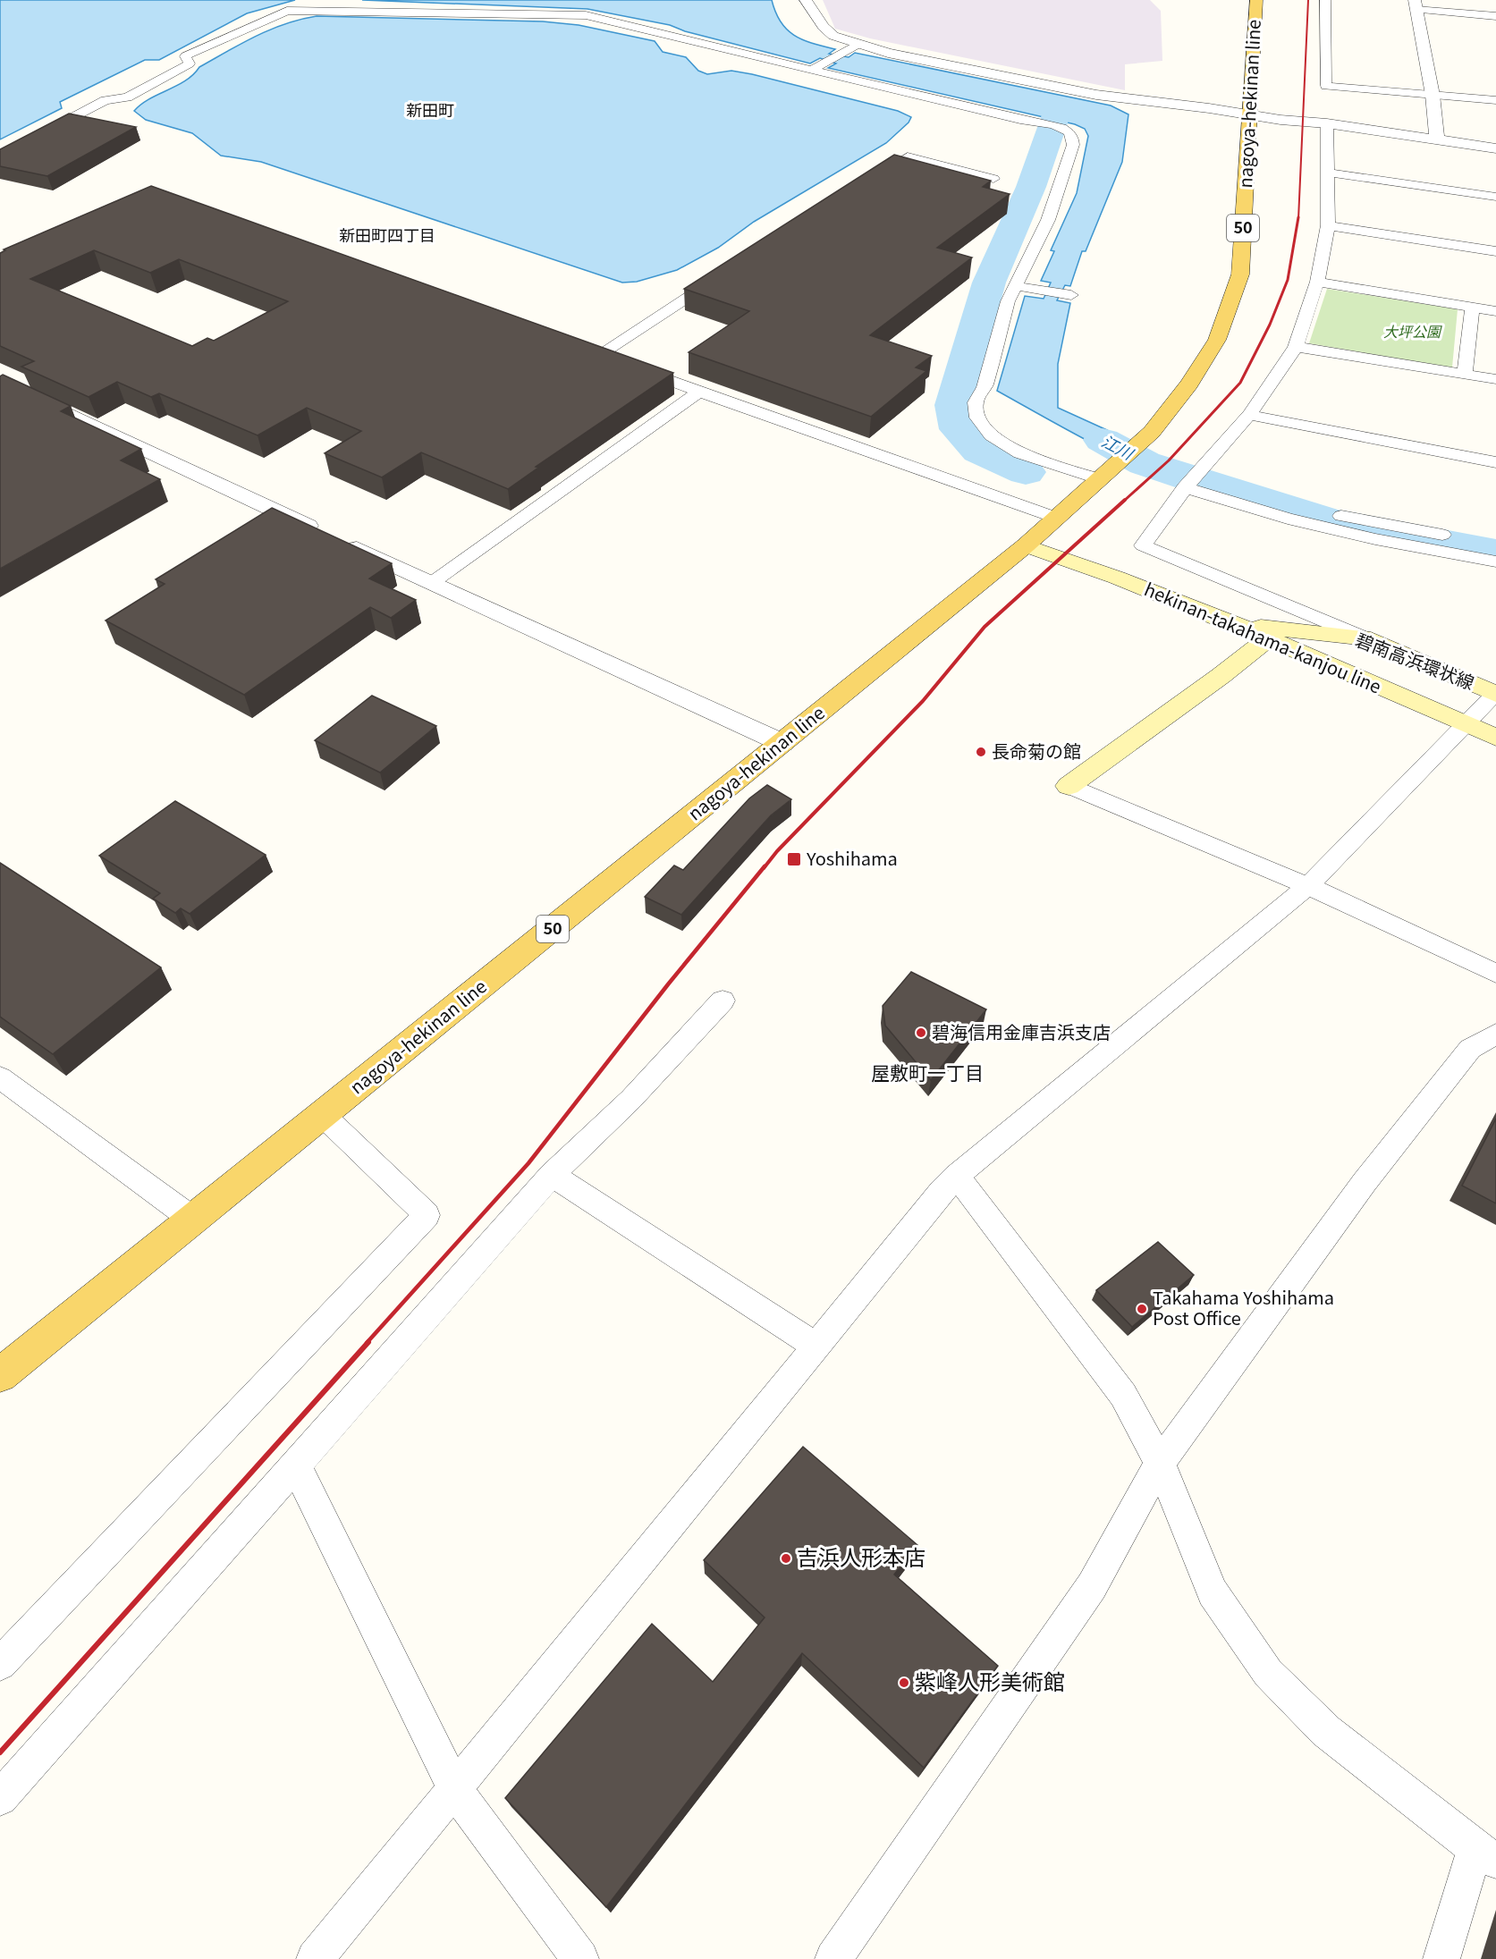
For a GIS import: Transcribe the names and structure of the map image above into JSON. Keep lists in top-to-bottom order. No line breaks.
{"streets":{"main road":["nagoya-hekinan line","50","hekinan-takahama-kanjou line","碧南高浜環状線"]},"crossings":[["nagoya-hekinan line","hekinan-takahama-kanjou line"],["hekinan-takahama-kanjou line","碧南高浜環状線"]],"districts":["新田町","新田町四丁目","屋敷町一丁目"],"water":["江川"],"parks":["大坪公園"],"places":{"other":["長命菊の館","碧海信用金庫吉浜支店","Takahama Yoshihama Post Office","吉浜人形本店","紫峰人形美術館"],"transit":["Yoshihama"]}}
